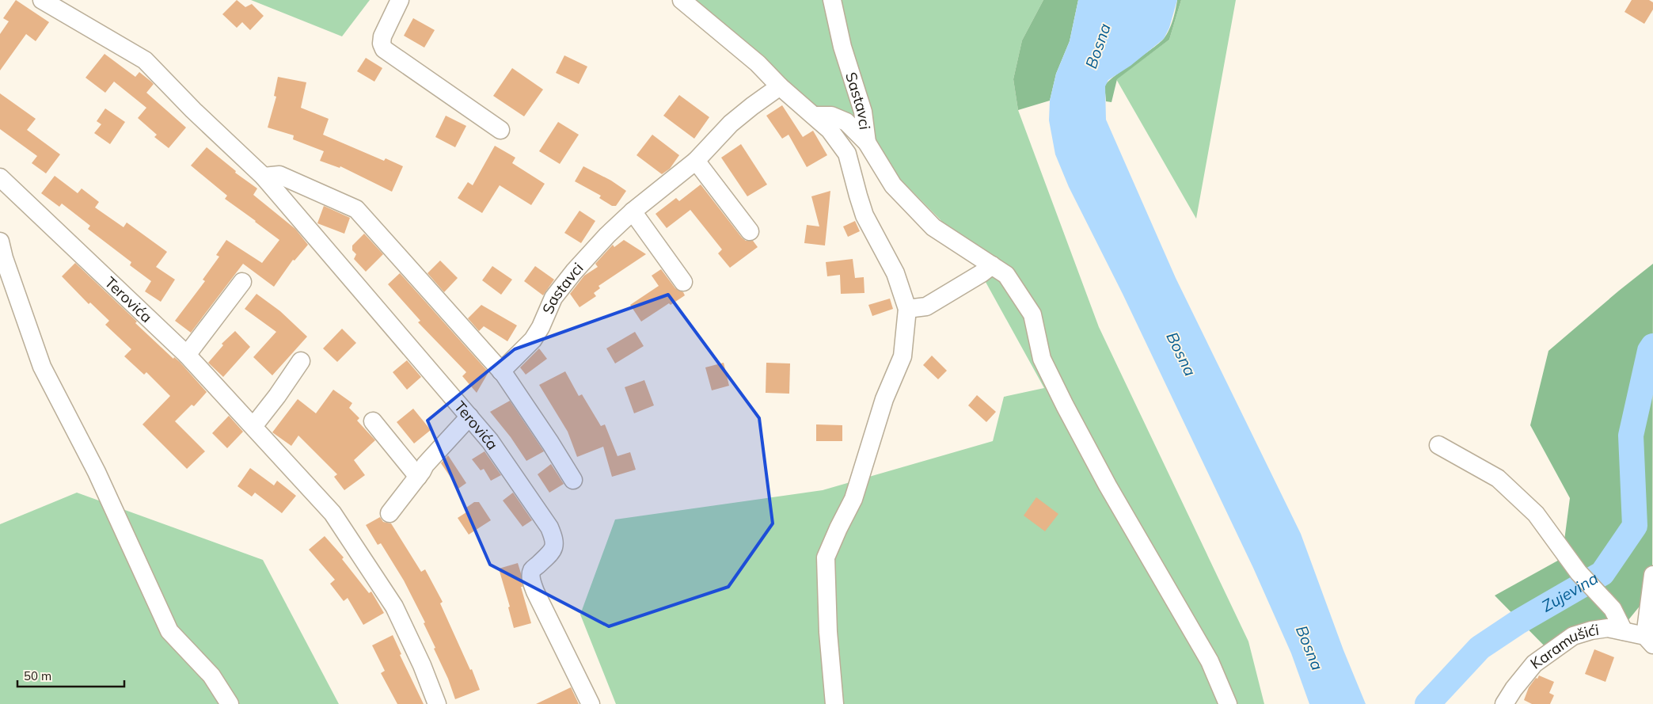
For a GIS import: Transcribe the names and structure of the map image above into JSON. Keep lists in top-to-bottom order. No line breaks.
{"streets":{"street":["Sastavci","Terovića","Karamušići"]},"water":["Bosna","Zujevina"],"scale_bar":"50 m"}
